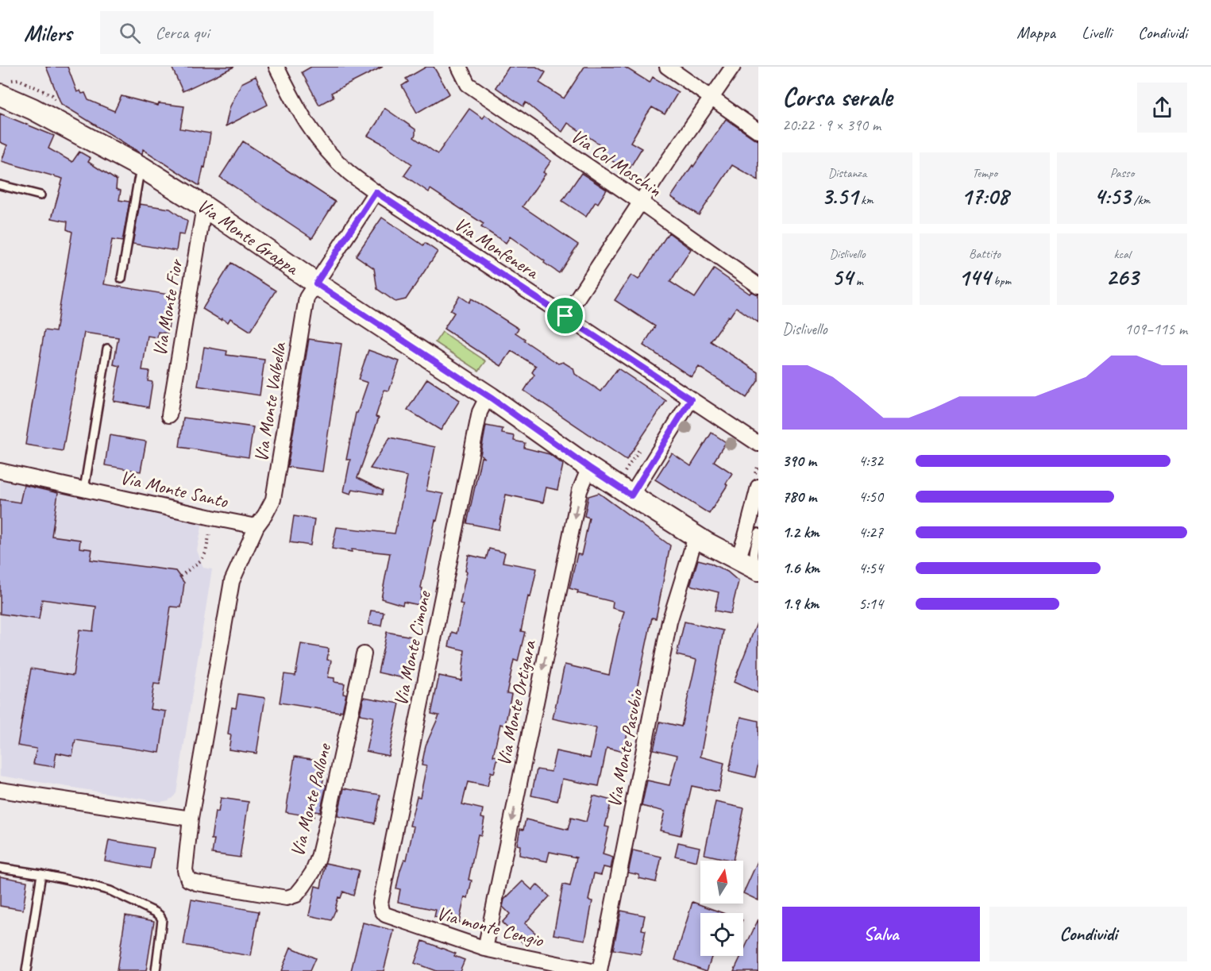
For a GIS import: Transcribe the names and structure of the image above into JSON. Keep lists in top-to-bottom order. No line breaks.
{"streets":{"main road":["Via Monte Grappa"],"street":["Via Col Moschin","Via Monfenera","Via Monte Fior","Via Monte Valbella","Via Monte Santo","Via Monte Cimone","Via Monte Ortigara","Via Monte Pasubio","Via Monte Pallone","Via monte Cengio"]},"crossings":[["Via Monte Grappa","Via Monte Fior"],["Via Monte Grappa","Via Monte Valbella"],["Via Monte Grappa","Via Monte Cimone"],["Via Monte Grappa","Via Monte Ortigara"],["Via Monte Grappa","Via Monte Pasubio"],["Via Monte Valbella","Via Monte Santo"],["Via Monte Valbella","Via Monte Pallone"],["Via Monte Santo","Via Monte Pallone"],["Via Monte Cimone","Via monte Cengio"],["Via Monte Ortigara","Via monte Cengio"]],"one_way":["Via Monte Ortigara"],"north":"top","page":{"header":"Milers","search":"Cerca qui","nav":["Mappa","Livelli","Condividi"],"heading":["Corsa serale","20:22 · 9 × 390 m"],"stats":[["Distanza","3.51 km"],["Tempo","17:08"],["Passo","4:53 /km"],["Dislivello","54 m"],["Battito","144 bpm"],["kcal","263"]],"chart":["Dislivello","109–115 m"],"list":[{"name":"390 m","note":"4:32"},{"name":"780 m","note":"4:50"},{"name":"1.2 km","note":"4:27"},{"name":"1.6 km","note":"4:54"},{"name":"1.9 km","note":"5:14"}],"buttons":["Salva","Condividi"]}}
